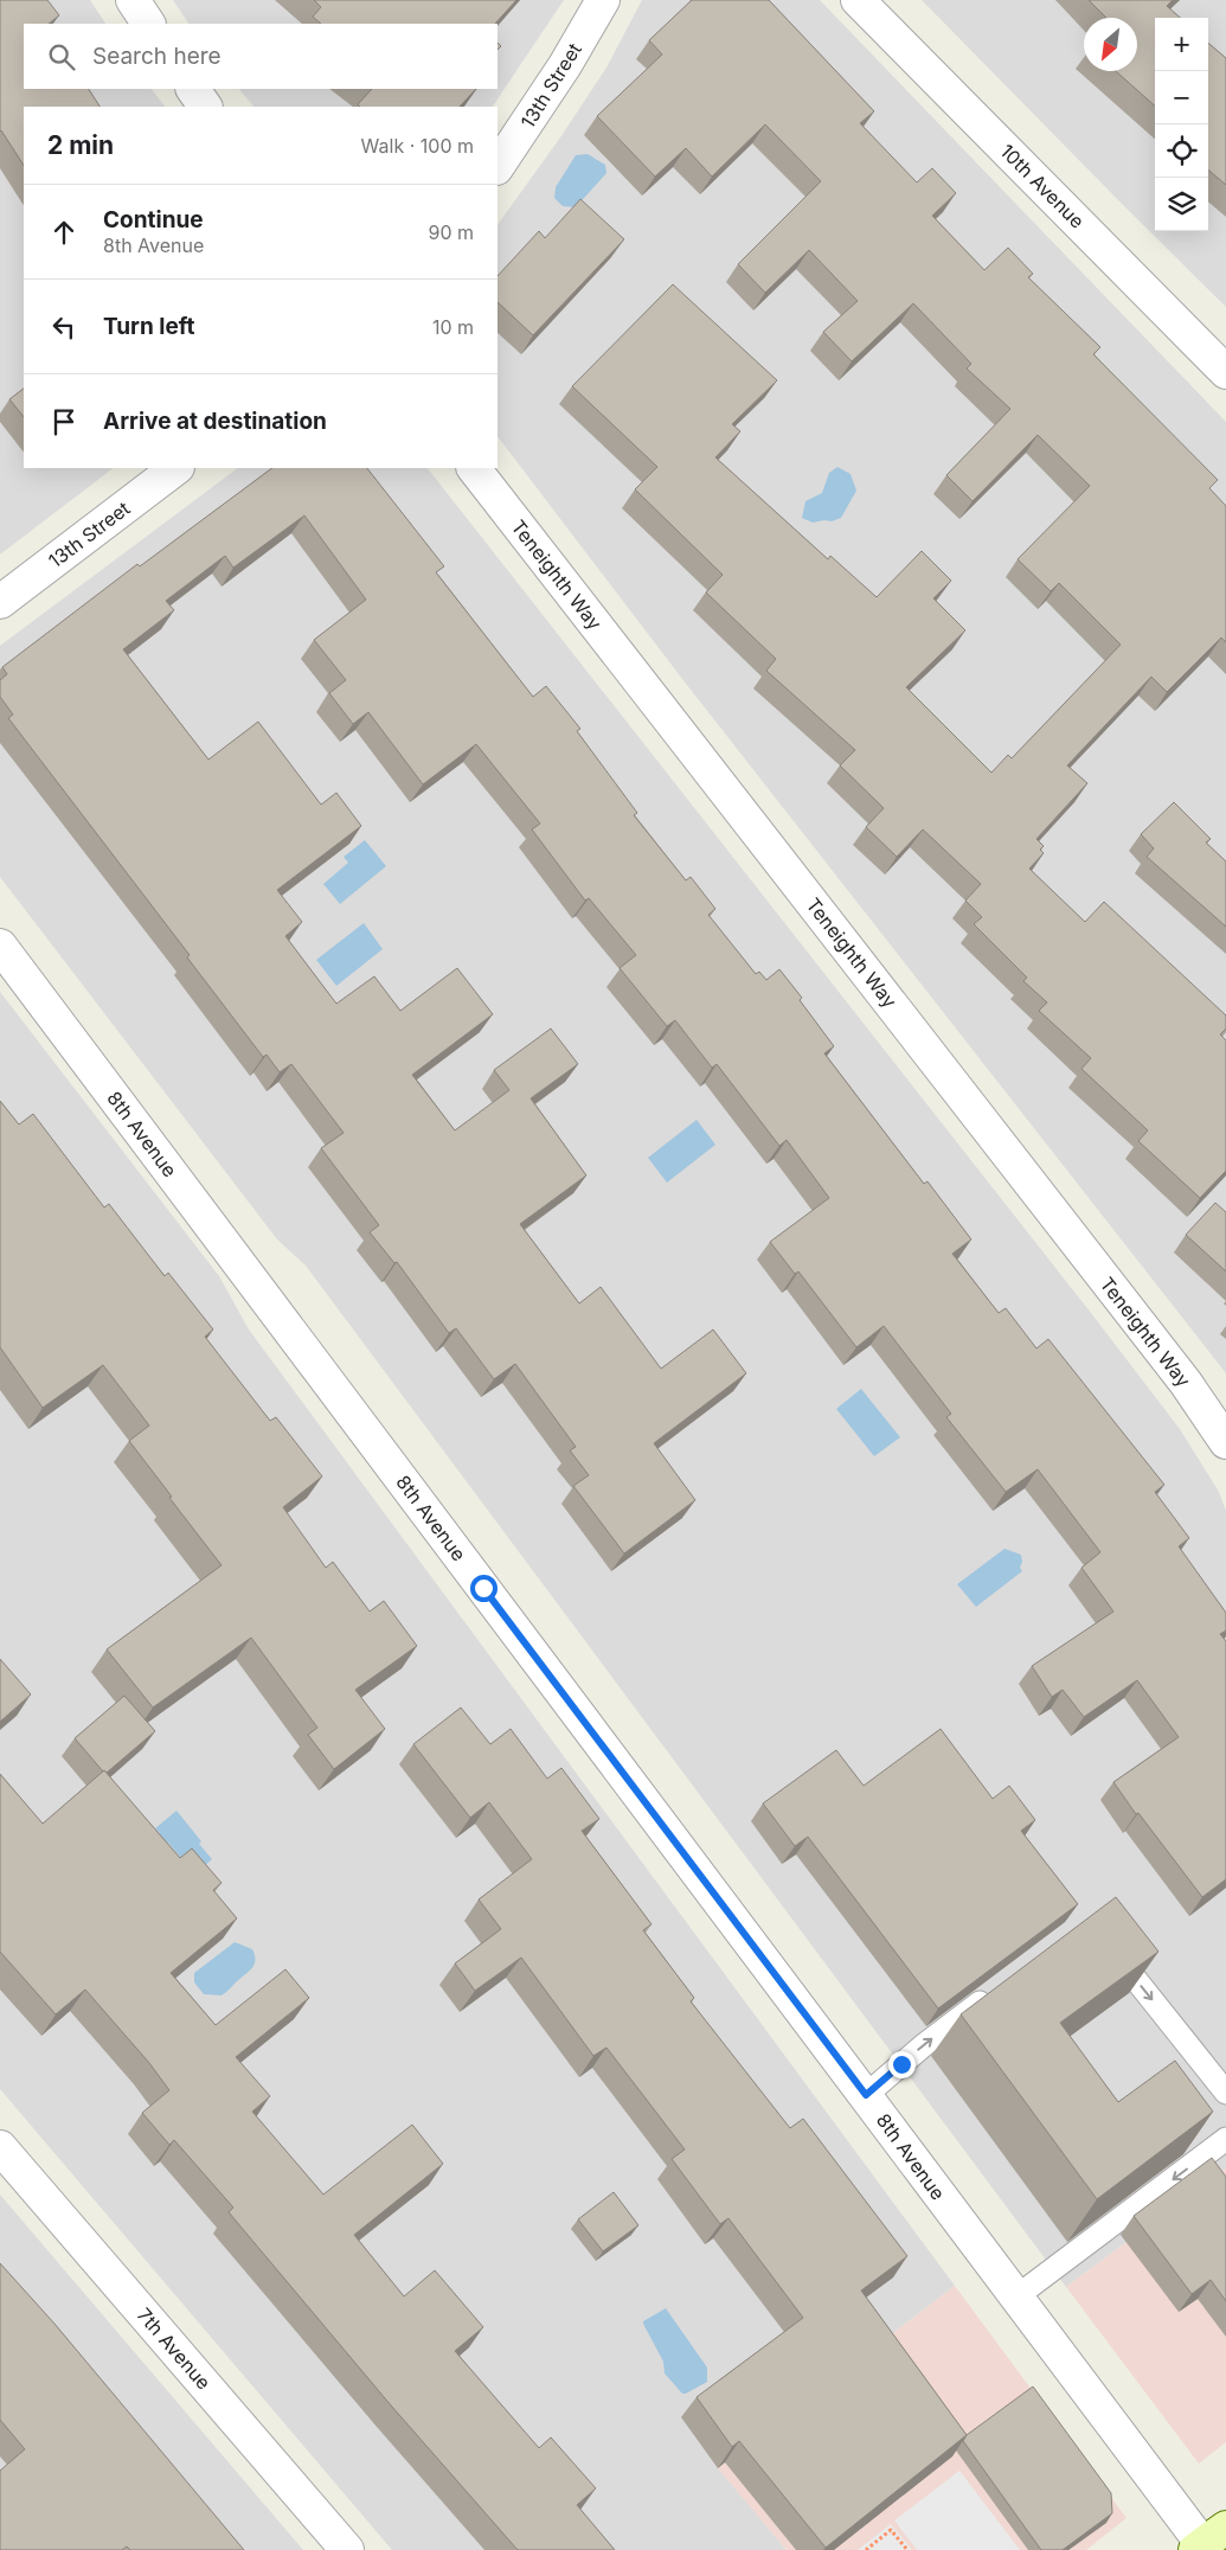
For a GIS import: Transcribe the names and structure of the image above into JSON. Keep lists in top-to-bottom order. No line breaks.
{"streets":{"street":["13th Street","10th Avenue","Teneighth Way","8th Avenue","7th Avenue"]},"north":"bottom left","page":{"map_buttons":["+","−"],"search":"Search here","heading":["2 min","Walk · 100 m"],"list":[["Continue","8th Avenue","90 m"],["Turn left","10 m"],"Arrive at destination"]}}
